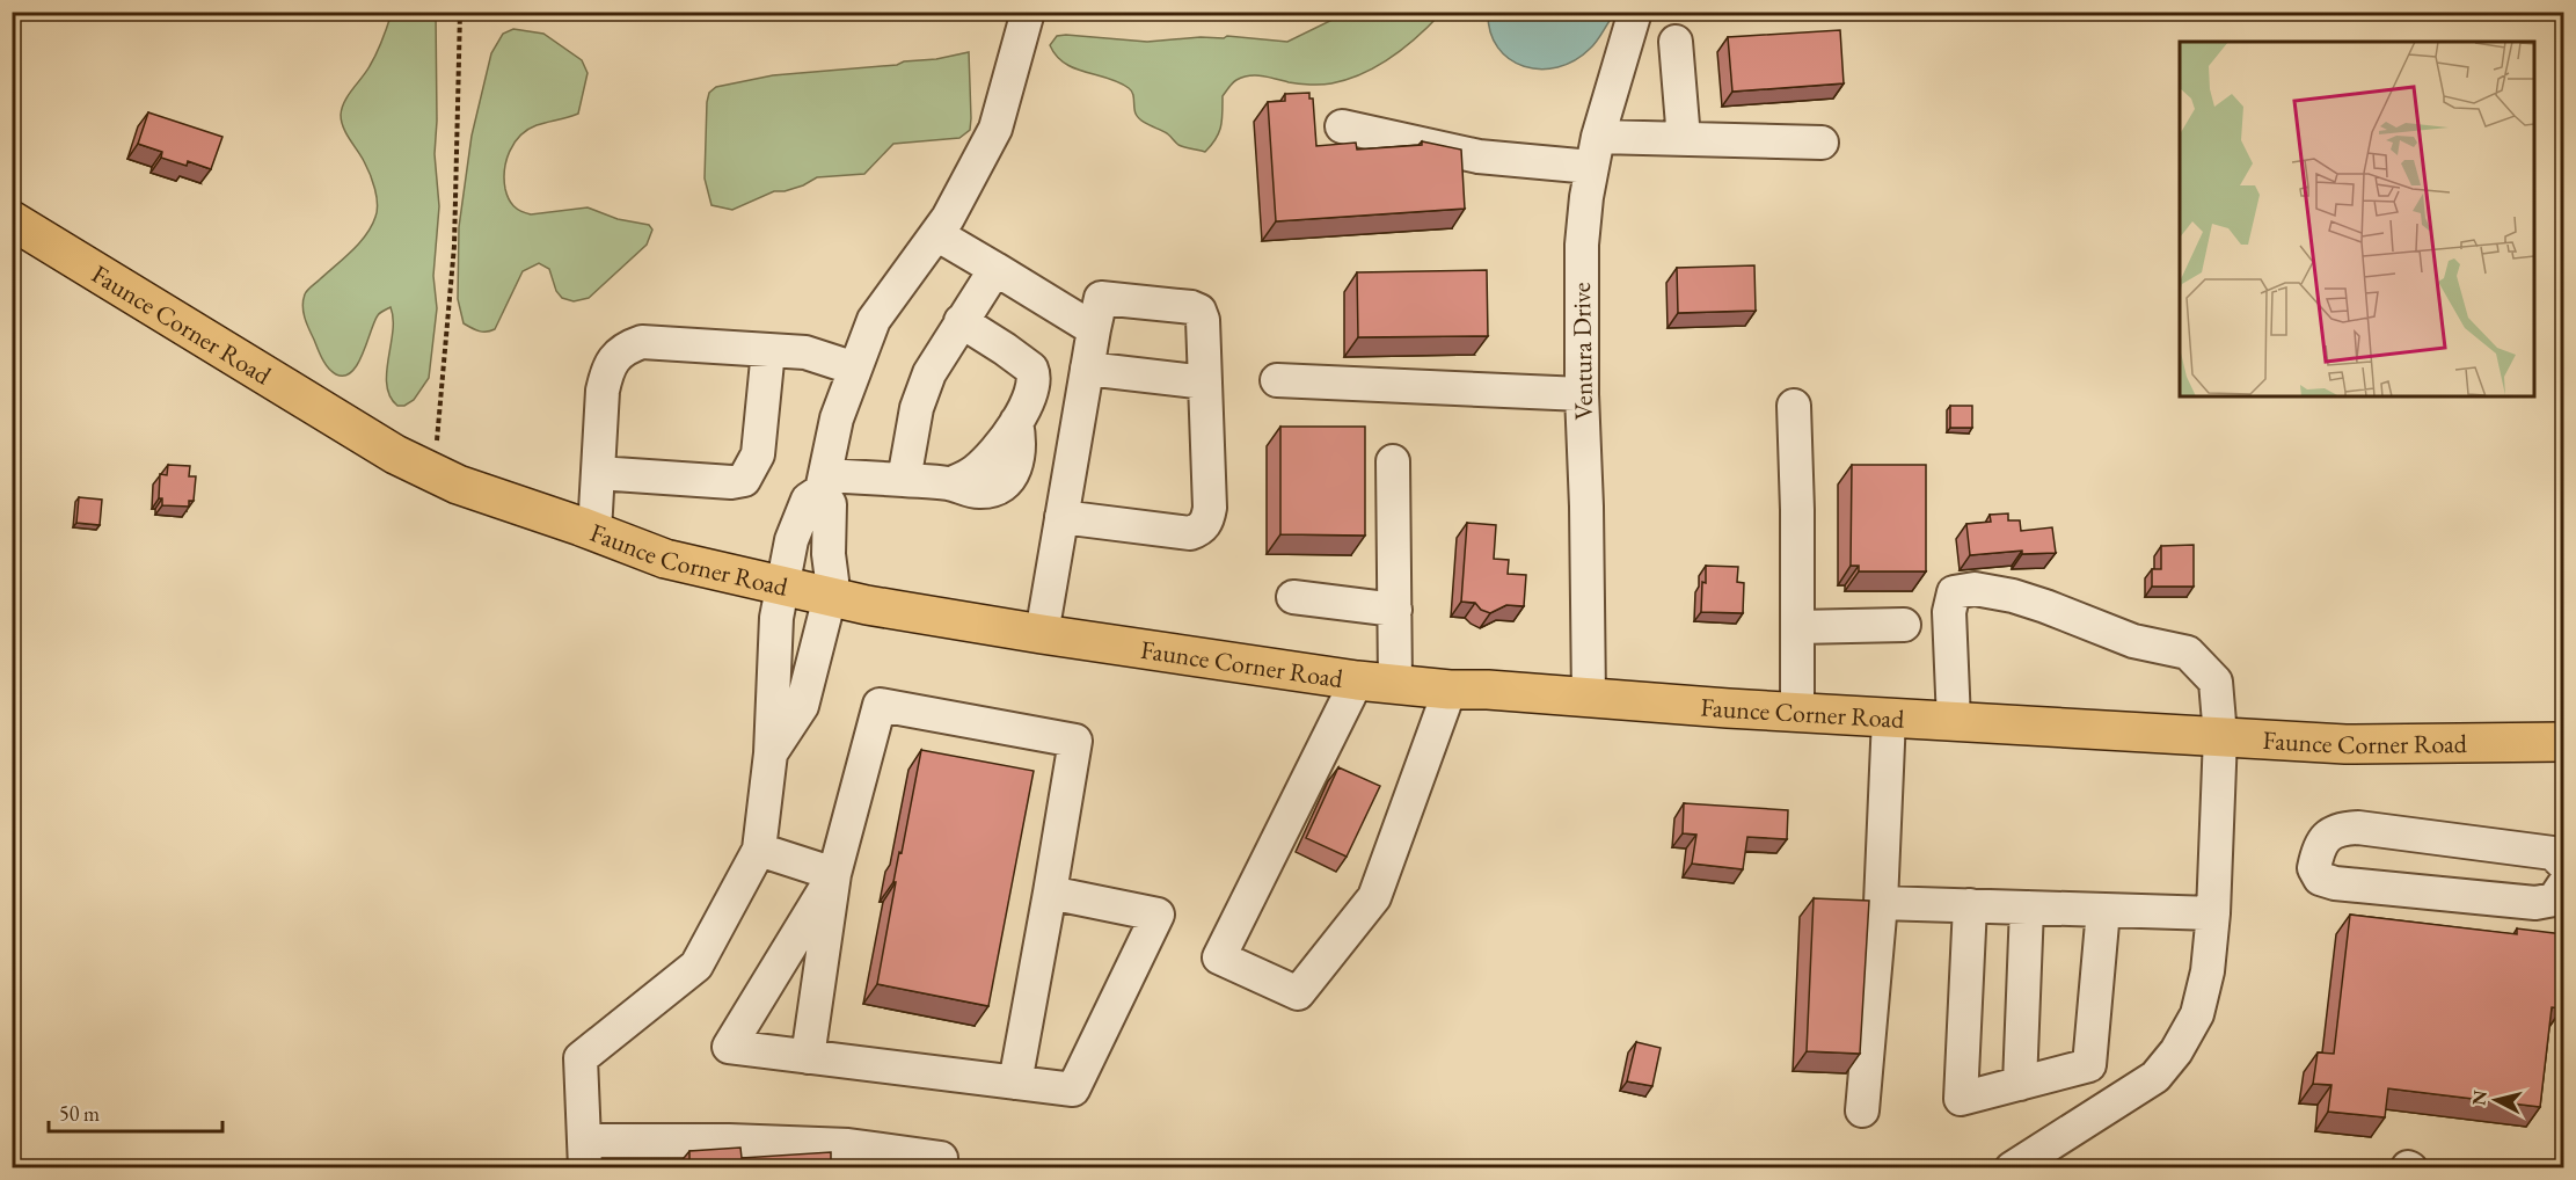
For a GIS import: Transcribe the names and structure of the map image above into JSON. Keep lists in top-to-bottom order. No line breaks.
{"streets":{"main road":["Faunce Corner Road"],"street":["Ventura Drive"]},"crossings":[["Faunce Corner Road","Ventura Drive"]],"scale_bar":"50 m","north":"left"}
